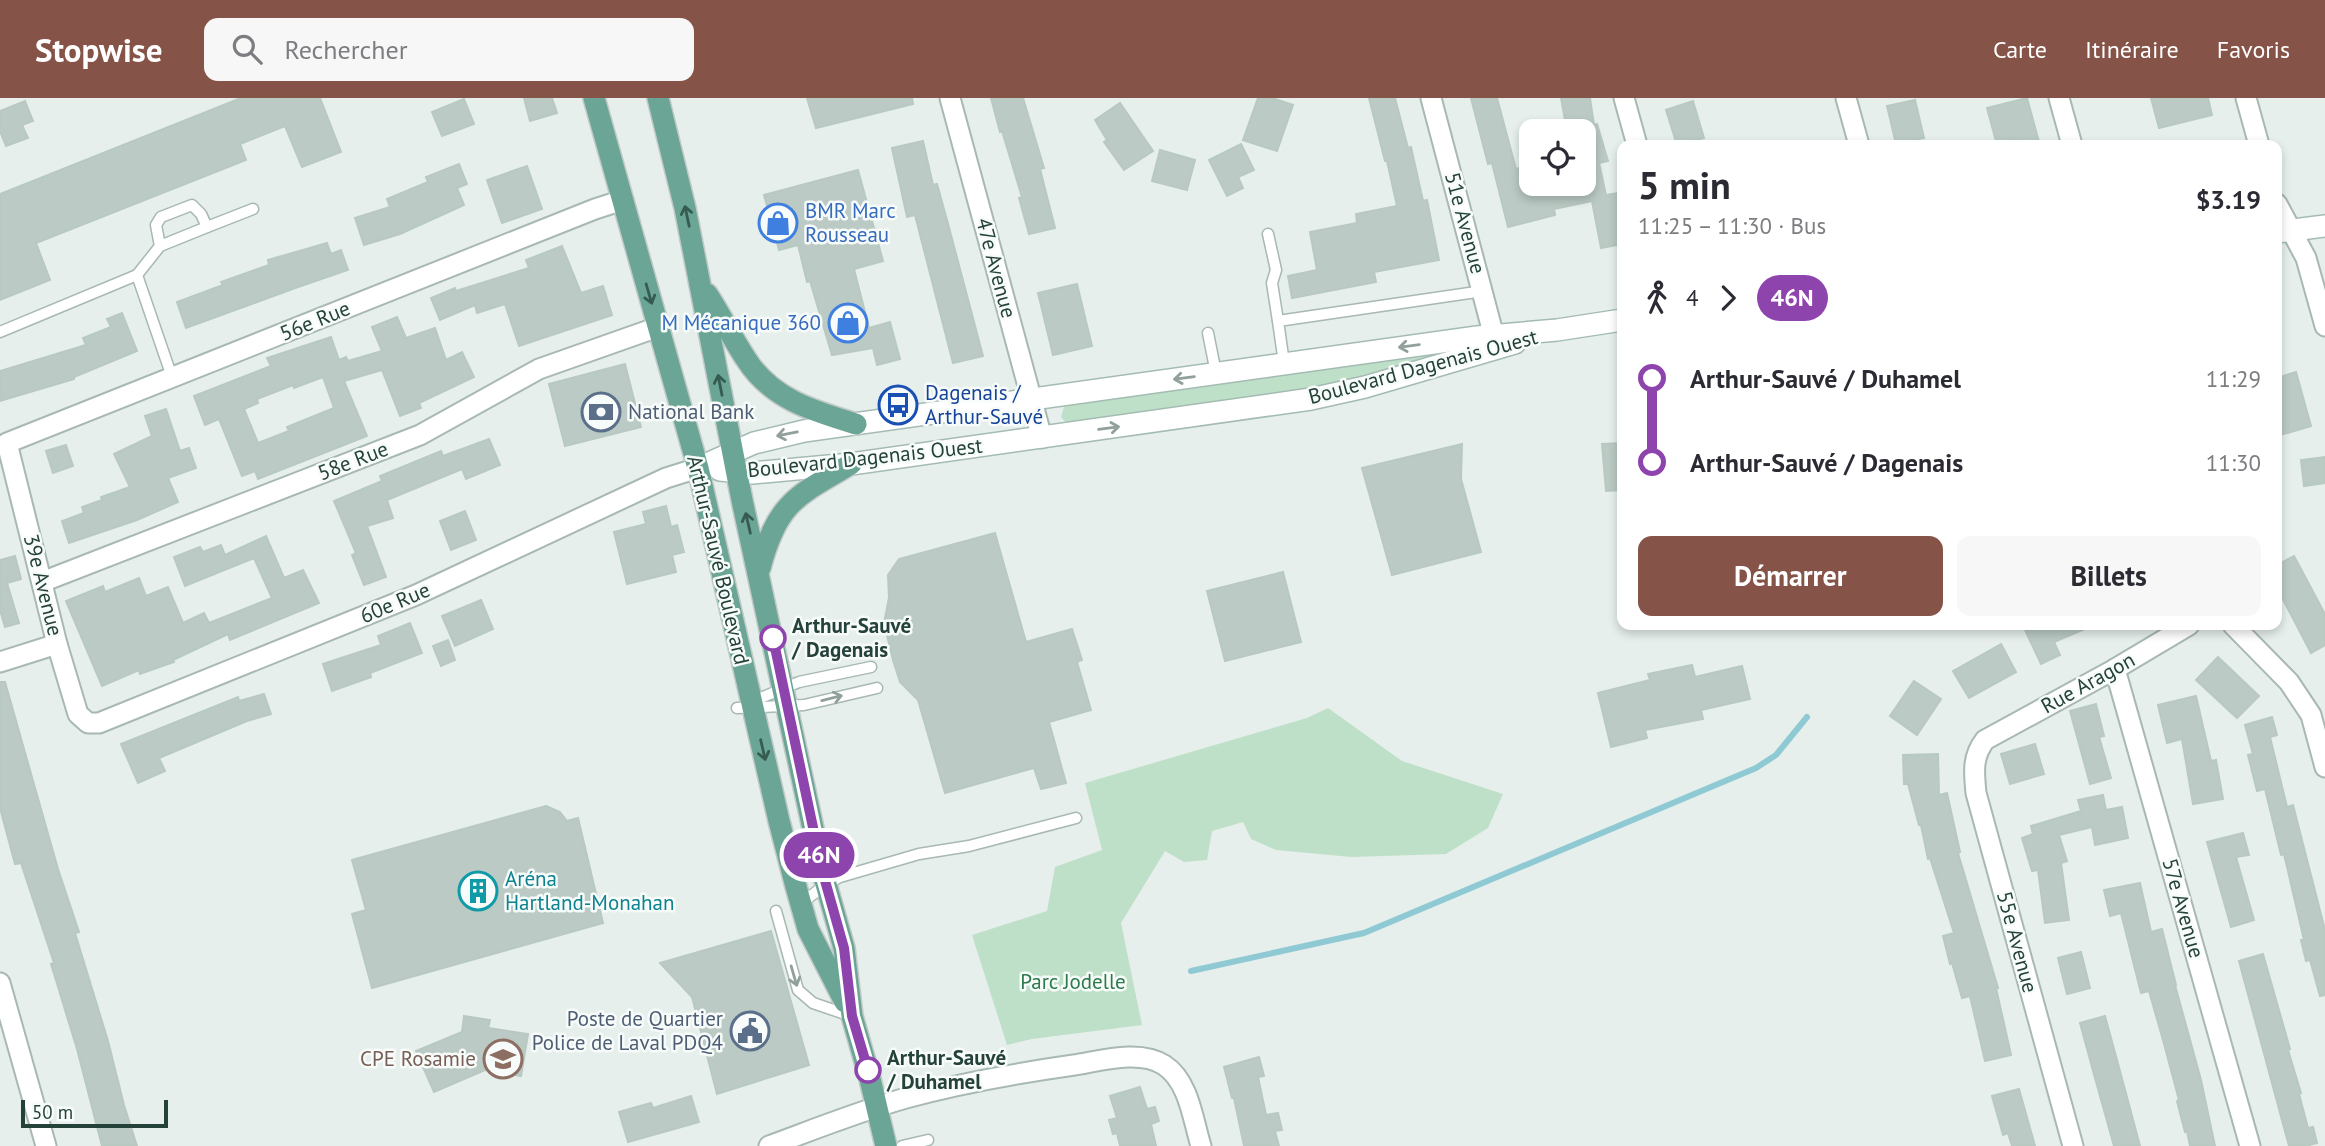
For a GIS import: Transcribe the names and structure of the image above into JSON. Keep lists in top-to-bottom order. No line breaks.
{"streets":{"main road":["Boulevard Dagenais Ouest","Arthur-Sauvé Boulevard"],"street":["51e Avenue","47e Avenue","56e Rue","58e Rue","39e Avenue","60e Rue","Rue Aragon","57e Avenue","55e Avenue"]},"crossings":[["51e Avenue","Boulevard Dagenais Ouest"],["47e Avenue","Boulevard Dagenais Ouest"],["56e Rue","Arthur-Sauvé Boulevard"],["56e Rue","39e Avenue"],["Boulevard Dagenais Ouest","Arthur-Sauvé Boulevard"],["Boulevard Dagenais Ouest","60e Rue"],["58e Rue","Arthur-Sauvé Boulevard"],["58e Rue","39e Avenue"],["Arthur-Sauvé Boulevard","60e Rue"],["39e Avenue","60e Rue"],["Rue Aragon","57e Avenue"],["Rue Aragon","55e Avenue"]],"parks":["Parc Jodelle"],"places":{"shop":["BMR Marc Rousseau","M Mécanique 360"],"bus stop":["Dagenais / Arthur-Sauvé"],"bank":["National Bank"],"other":["Arthur-Sauvé / Dagenais","Arthur-Sauvé / Duhamel"],"building":["Aréna Hartland-Monahan"],"public building":["Poste de Quartier Police de Laval PDQ4"],"school or university":["CPE Rosamie"]},"lines":["bus line 46N"],"scale_bar":"50 m","page":{"header":"Stopwise","search":"Rechercher","nav":["Carte","Itinéraire","Favoris"],"on_map":"46N","heading":["5 min","11:25 – 11:30 · Bus","$3.19"],"legs":["4","46N"],"list":[{"name":"Arthur-Sauvé / Duhamel","value":"11:29"},{"name":"Arthur-Sauvé / Dagenais","value":"11:30"}],"buttons":["Démarrer","Billets"],"scale":"50 m"}}
